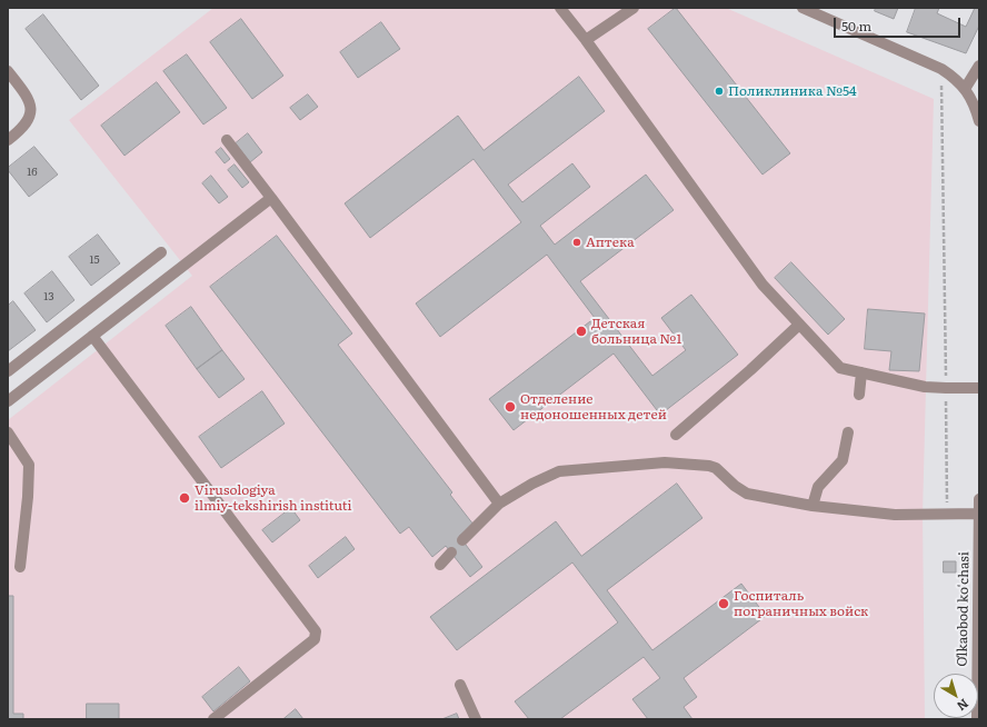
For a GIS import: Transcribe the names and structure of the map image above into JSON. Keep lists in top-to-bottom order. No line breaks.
{"streets":{"street":["Oʻlkaobod ko'chasi"]},"places":["Поликлиника №54","Аптека","Детская больница №1","Отделение недоношенных детей","Virusologiya ilmiy-tekshirish instituti","Госпиталь пограничных войск"],"house_numbers":["16","15","13"],"scale_bar":"50 m","north":"bottom right"}
